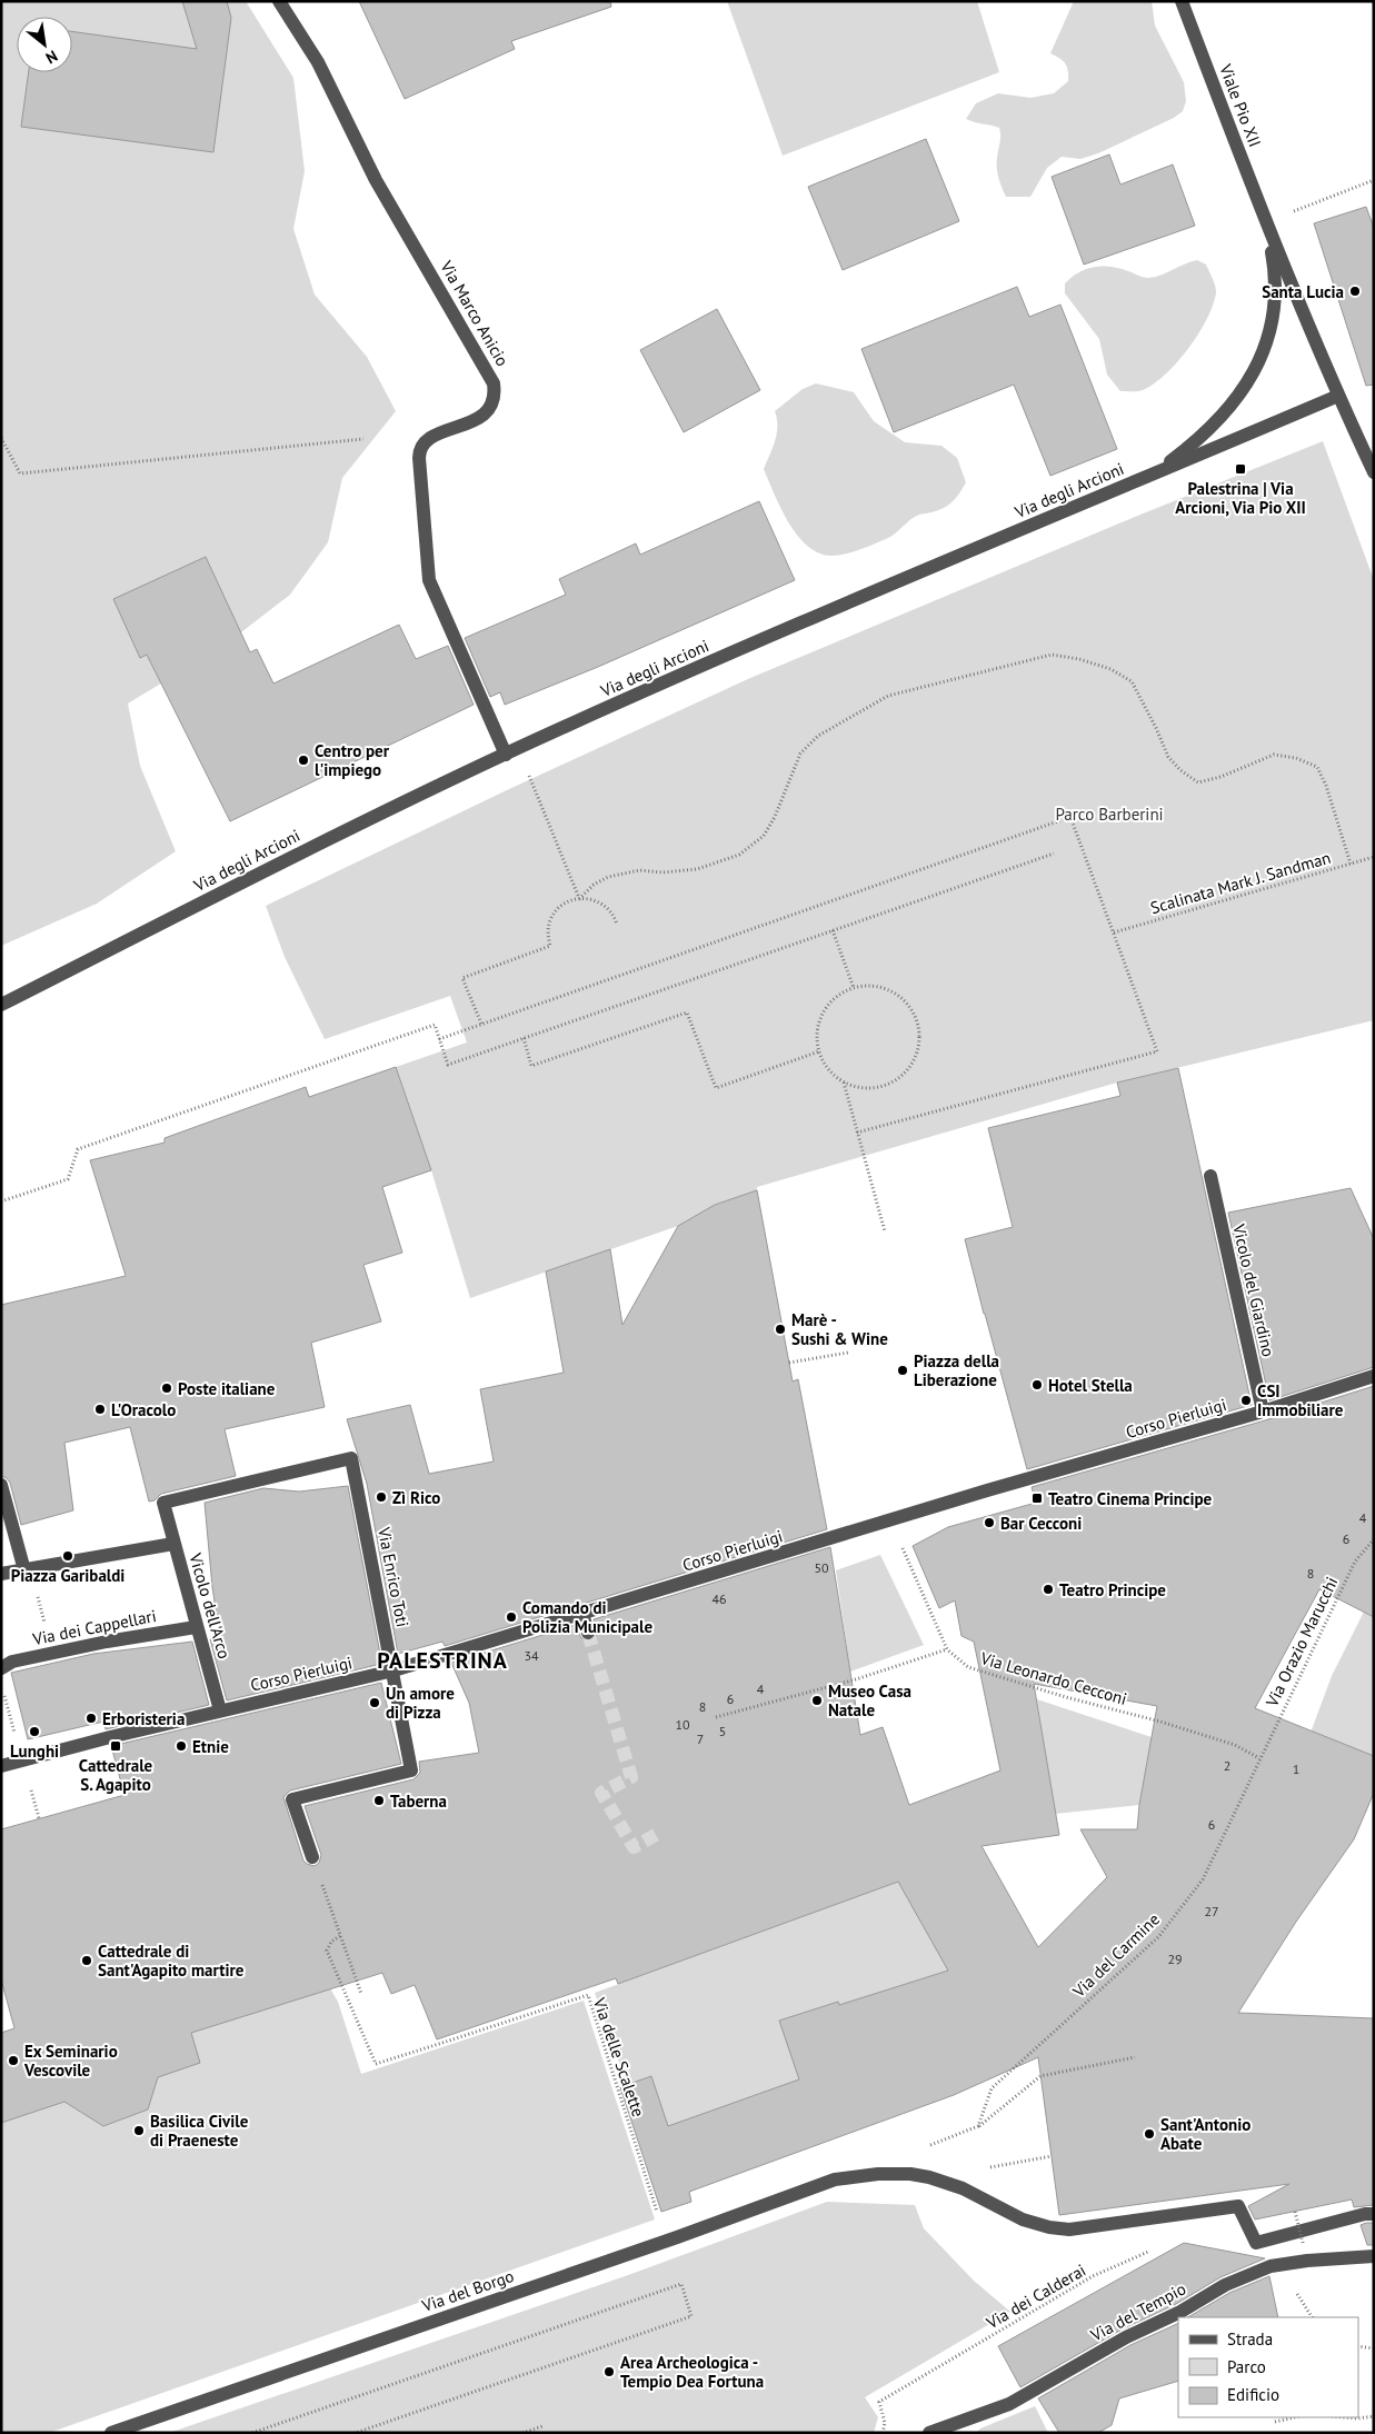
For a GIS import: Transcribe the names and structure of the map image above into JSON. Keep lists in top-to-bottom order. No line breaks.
{"streets":{"street":["Viale Pio XII","Via Marco Anicio","Via degli Arcioni","Vicolo del Giardino","Corso Pierluigi","Via Enrico Toti","Vicolo dell'Arco","Via dei Cappellari","Via del Borgo","Via del Tempio"],"path":["Scalinata Mark J. Sandman","Via Orazio Marucchi","Via Leonardo Cecconi","Via del Carmine","Via delle Scalette","Via dei Calderai"]},"crossings":[["Viale Pio XII","Via degli Arcioni"],["Via Marco Anicio","Via degli Arcioni"],["Vicolo del Giardino","Corso Pierluigi"],["Corso Pierluigi","Via Enrico Toti"],["Corso Pierluigi","Vicolo dell'Arco"],["Corso Pierluigi","Via Leonardo Cecconi"],["Via Enrico Toti","Vicolo dell'Arco"],["Vicolo dell'Arco","Via dei Cappellari"],["Via Orazio Marucchi","Via Leonardo Cecconi"],["Via Orazio Marucchi","Via del Carmine"],["Via Leonardo Cecconi","Via del Carmine"]],"districts":["PALESTRINA"],"parks":["Parco Barberini"],"places":{"other":["Santa Lucia","Centro per l'impiego","Marè - Sushi & Wine","Piazza della Liberazione","Hotel Stella","Poste italiane","CSI Immobiliare","L'Oracolo","Zì Rico","Bar Cecconi","Piazza Garibaldi","Teatro Principe","Comando di Polizia Municipale","Museo Casa Natale","Un amore di Pizza","Erboristeria","Lunghi","Etnie","Taberna","Cattedrale di Sant'Agapito martire","Ex Seminario Vescovile","Basilica Civile di Praeneste","Sant'Antonio Abate","Area Archeologica - Tempio Dea Fortuna"],"transit":["Palestrina | Via Arcioni, Via Pio XII","Teatro Cinema Principe","Cattedrale S. Agapito"]},"house_numbers":["4","6","50","8","46","34","4","6","8","10","5","7","2","1","6","27","29"],"legend":["Strada","Parco","Edificio"],"north":"bottom right"}
